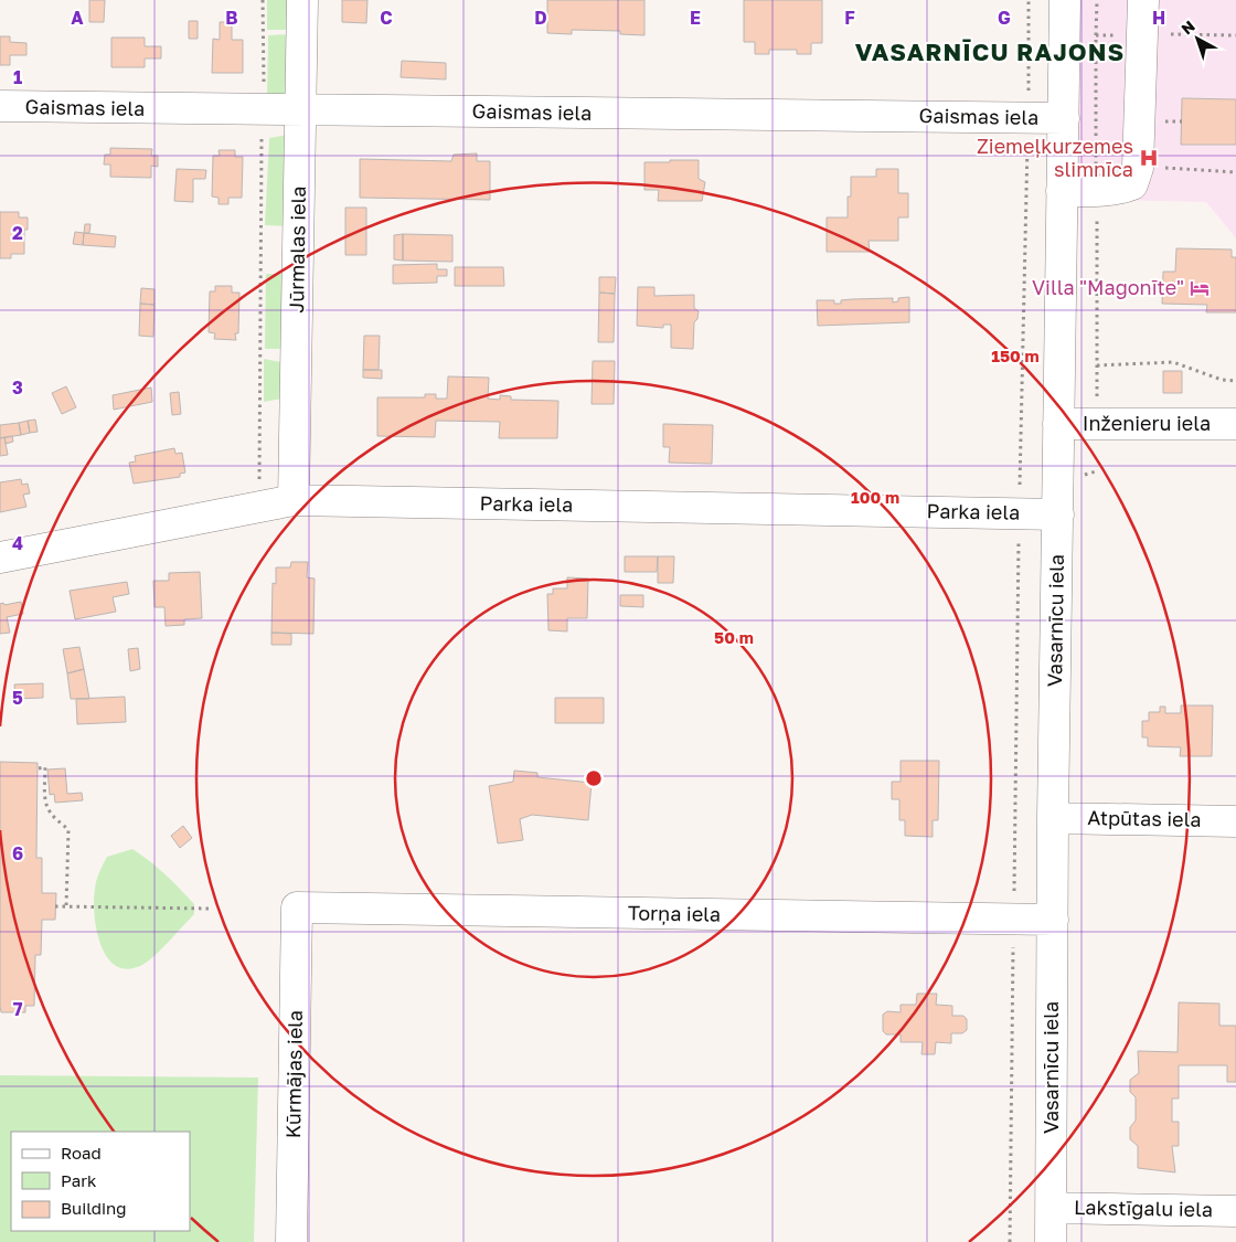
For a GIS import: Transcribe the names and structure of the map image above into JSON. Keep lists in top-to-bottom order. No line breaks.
{"streets":{"street":["Gaismas iela","Jūrmalas iela","Inženieru iela","Parka iela","Vasarnīcu iela","Atpūtas iela","Torņa iela","Kūrmājas iela","Lakstīgalu iela"]},"crossings":[["Gaismas iela","Jūrmalas iela"],["Gaismas iela","Vasarnīcu iela"],["Jūrmalas iela","Parka iela"],["Inženieru iela","Vasarnīcu iela"],["Parka iela","Vasarnīcu iela"],["Vasarnīcu iela","Atpūtas iela"],["Vasarnīcu iela","Torņa iela"],["Vasarnīcu iela","Lakstīgalu iela"],["Torņa iela","Kūrmājas iela"]],"districts":["VASARNĪCU RAJONS"],"places":{"hospital":["Ziemeļkurzemes slimnīca"],"hotel":["Villa \"Magonīte\""]},"legend":["Road","Park","Building"],"north":"top left","grid":{"columns":["A","B","C","D","E","F","G","H"],"rows":["1","2","3","4","5","6","7"]},"rings":["150 m","100 m","50 m"]}
